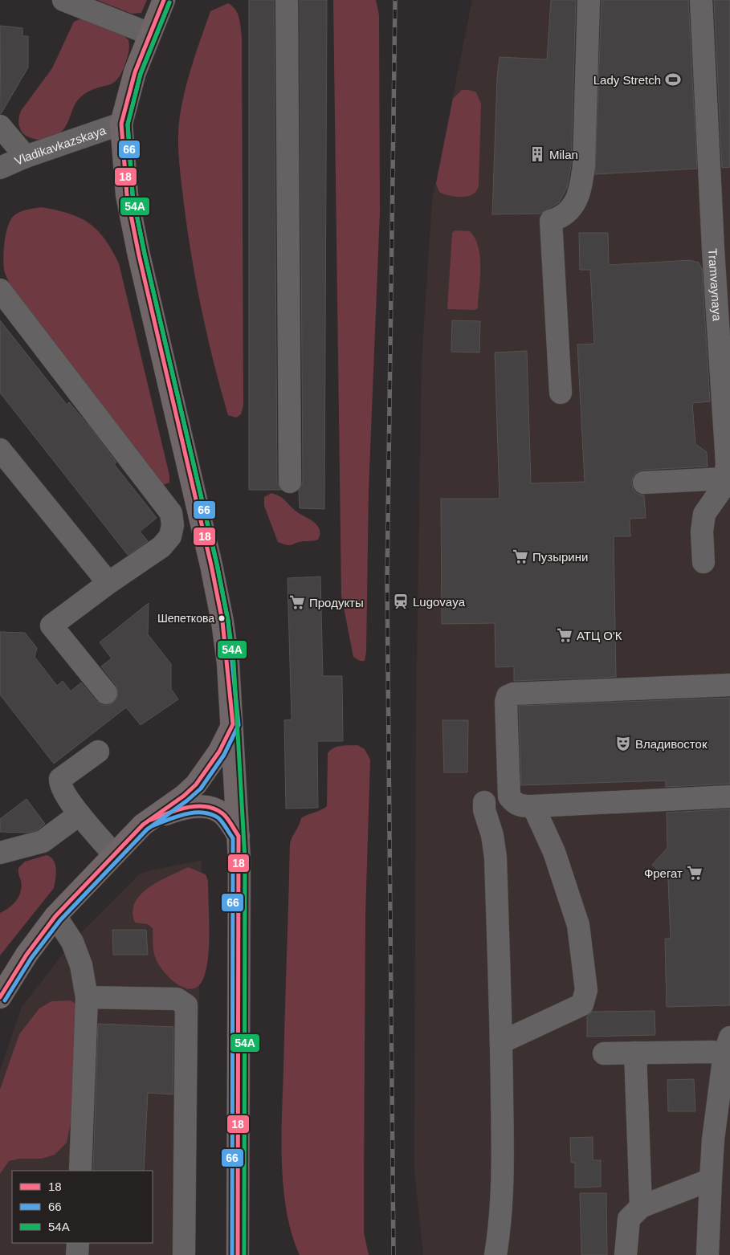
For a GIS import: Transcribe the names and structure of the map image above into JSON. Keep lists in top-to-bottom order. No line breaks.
{"streets":{"street":["Vladikavkazskaya","Tramvaynaya"]},"places":{"sports":["Lady Stretch"],"building":["Milan"],"supermarket":["Пузырини","Продукты","АТЦ О'К","Фрегат"],"station":["Lugovaya"],"other":["Шепеткова"],"theatre":["Владивосток"]},"lines":["transit line 18","transit line 66","transit line 54А"],"legend":["18","66","54А"]}
